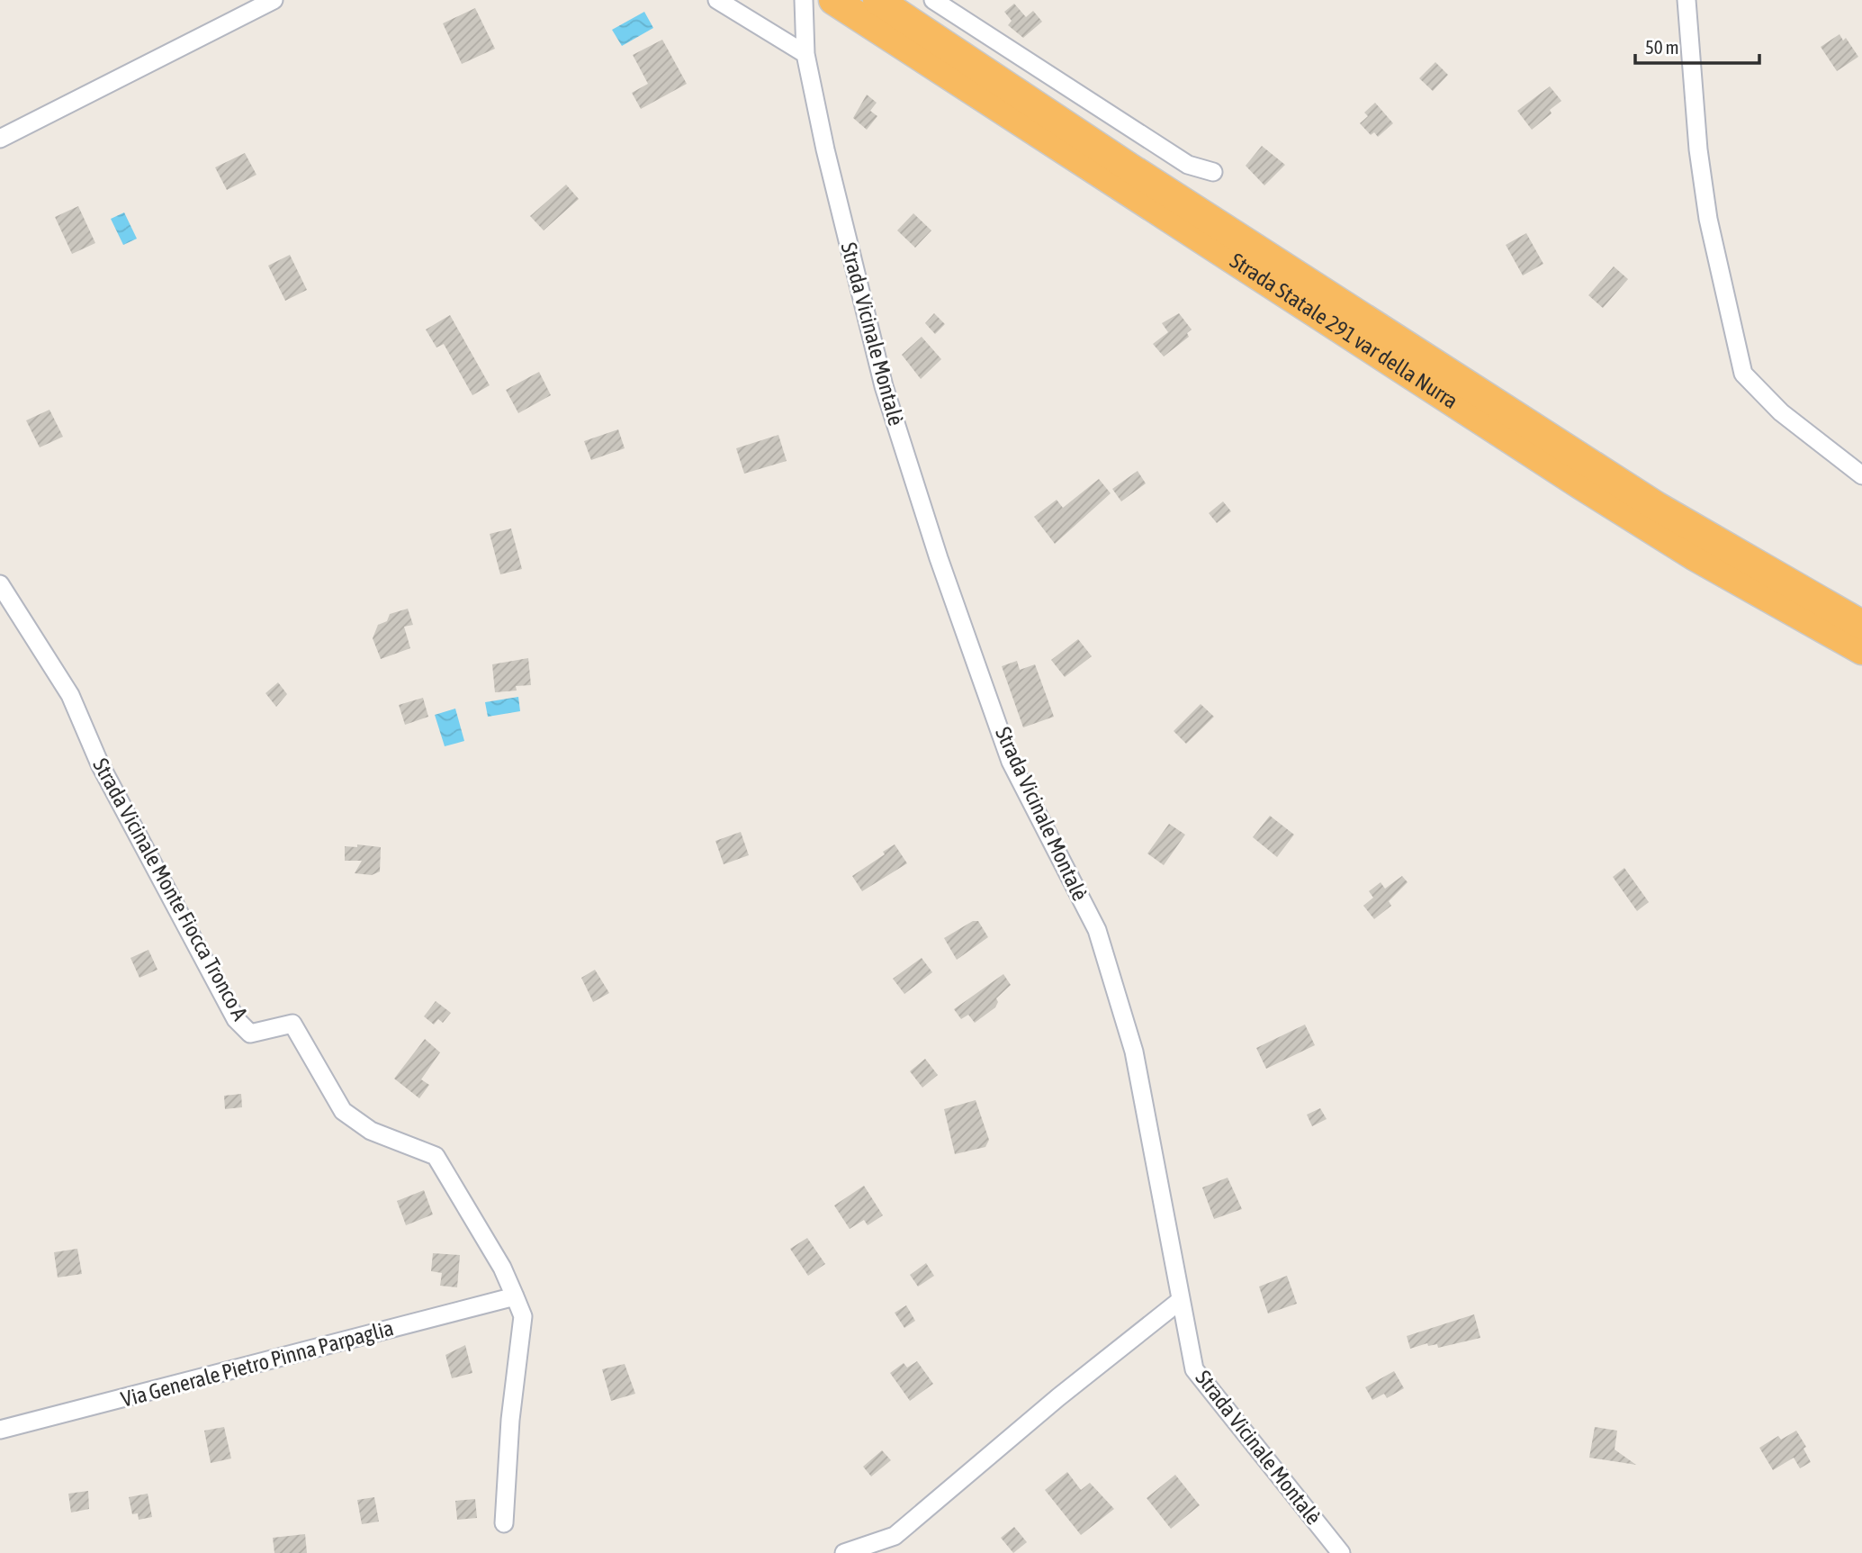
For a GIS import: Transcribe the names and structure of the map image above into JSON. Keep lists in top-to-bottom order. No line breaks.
{"streets":{"highway":["Strada Statale 291 var della Nurra"],"street":["Strada Vicinale Montalè","Strada Vicinale Monte Fiocca Tronco A","Via Generale Pietro Pinna Parpaglia"]},"crossings":[["Strada Vicinale Monte Fiocca Tronco A","Via Generale Pietro Pinna Parpaglia"]],"scale_bar":"50 m"}
